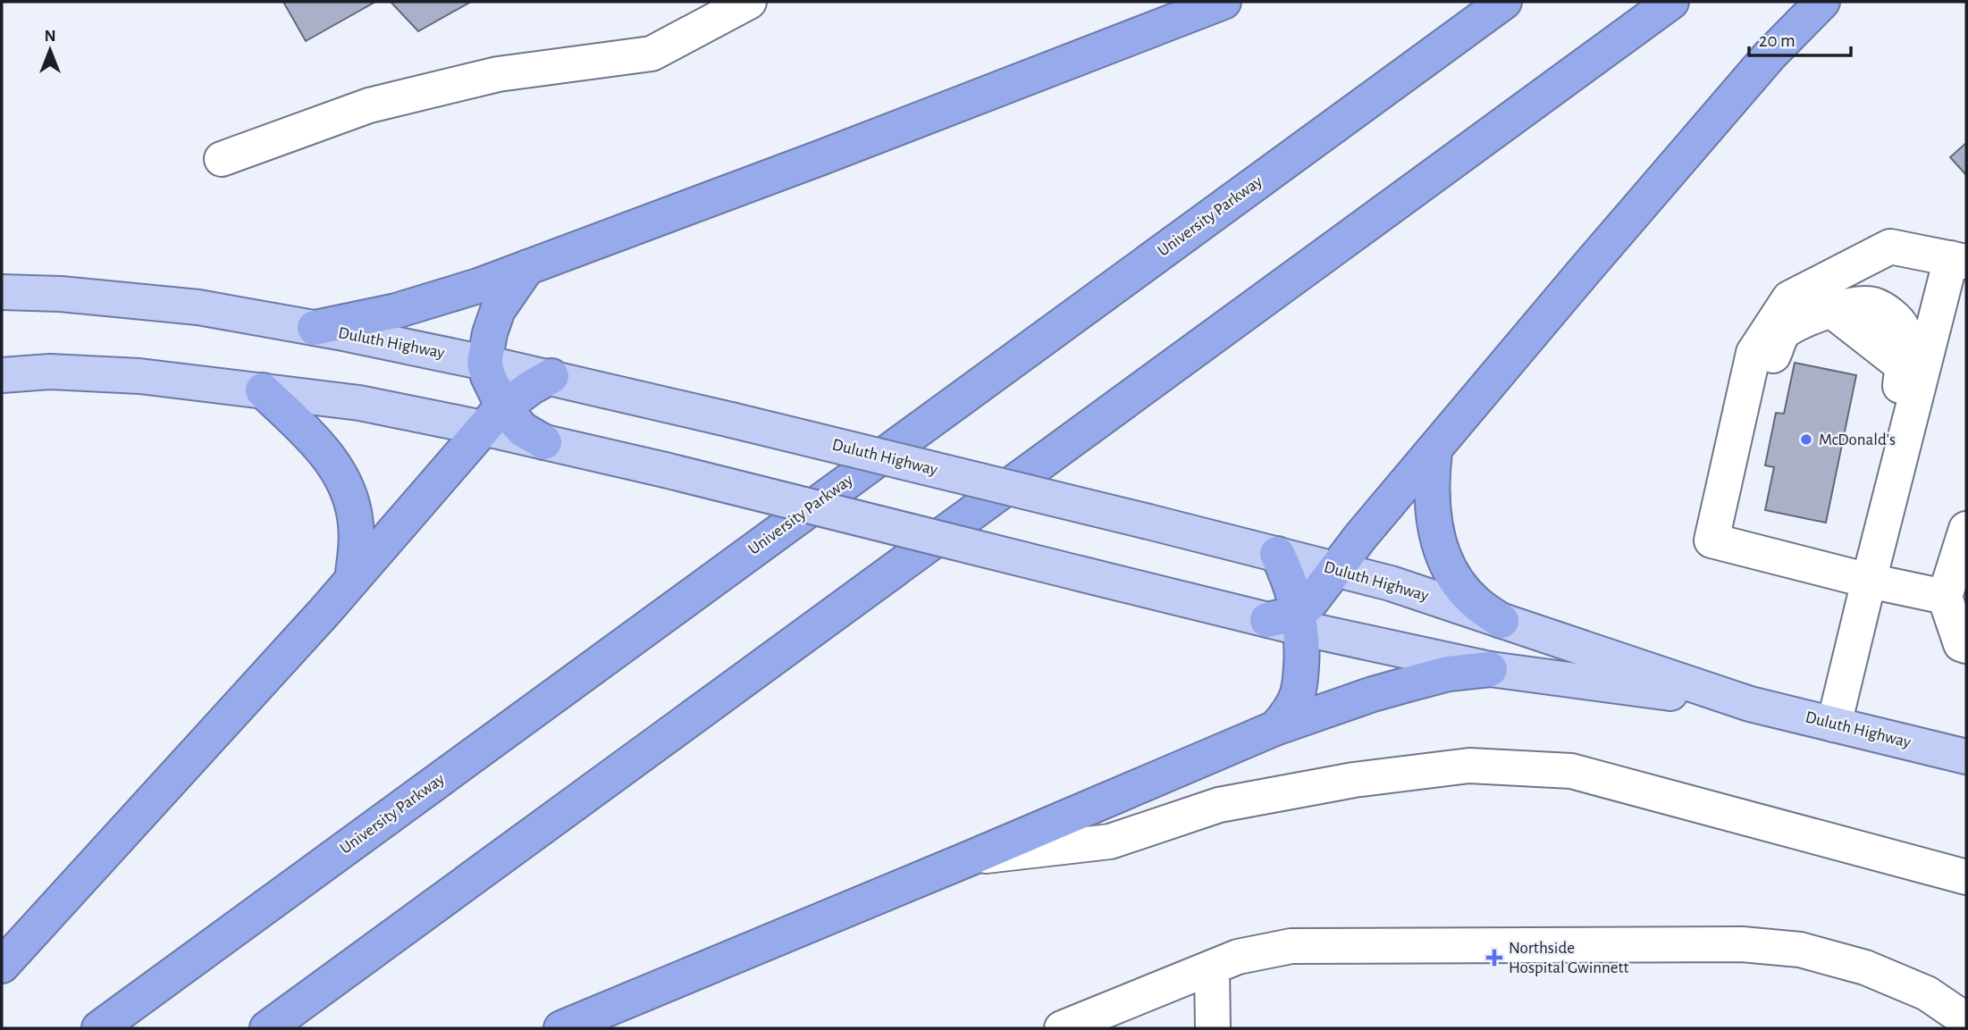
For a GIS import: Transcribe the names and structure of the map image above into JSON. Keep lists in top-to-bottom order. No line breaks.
{"streets":{"highway":["University Parkway"],"main road":["Duluth Highway"]},"places":{"other":["McDonald's"],"health":["Northside Hospital Gwinnett"]},"scale_bar":"20 m","north":"top"}
